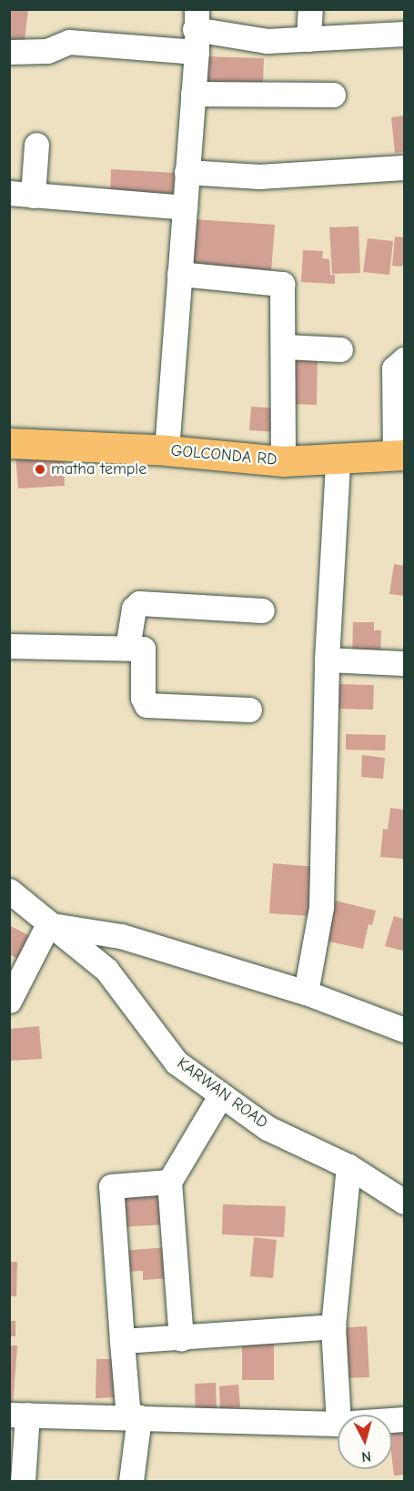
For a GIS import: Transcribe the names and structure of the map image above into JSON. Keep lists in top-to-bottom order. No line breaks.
{"streets":{"main road":["GOLCONDA RD"],"street":["KARWAN ROAD"]},"places":["matha temple"],"north":"bottom"}
